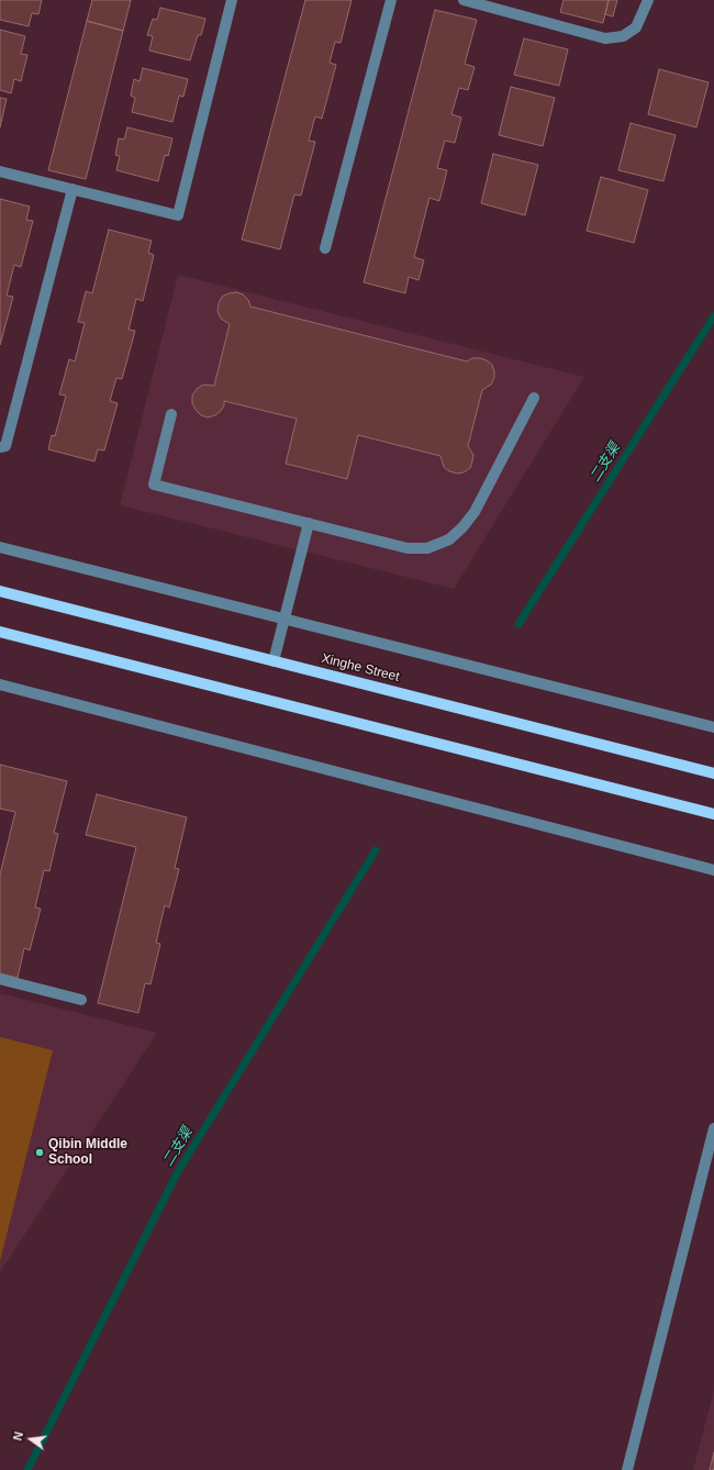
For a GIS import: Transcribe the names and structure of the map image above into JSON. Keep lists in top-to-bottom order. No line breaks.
{"streets":{"main road":["Xinghe Street"]},"water":["二支渠"],"places":["Qibin Middle School"],"north":"left"}
